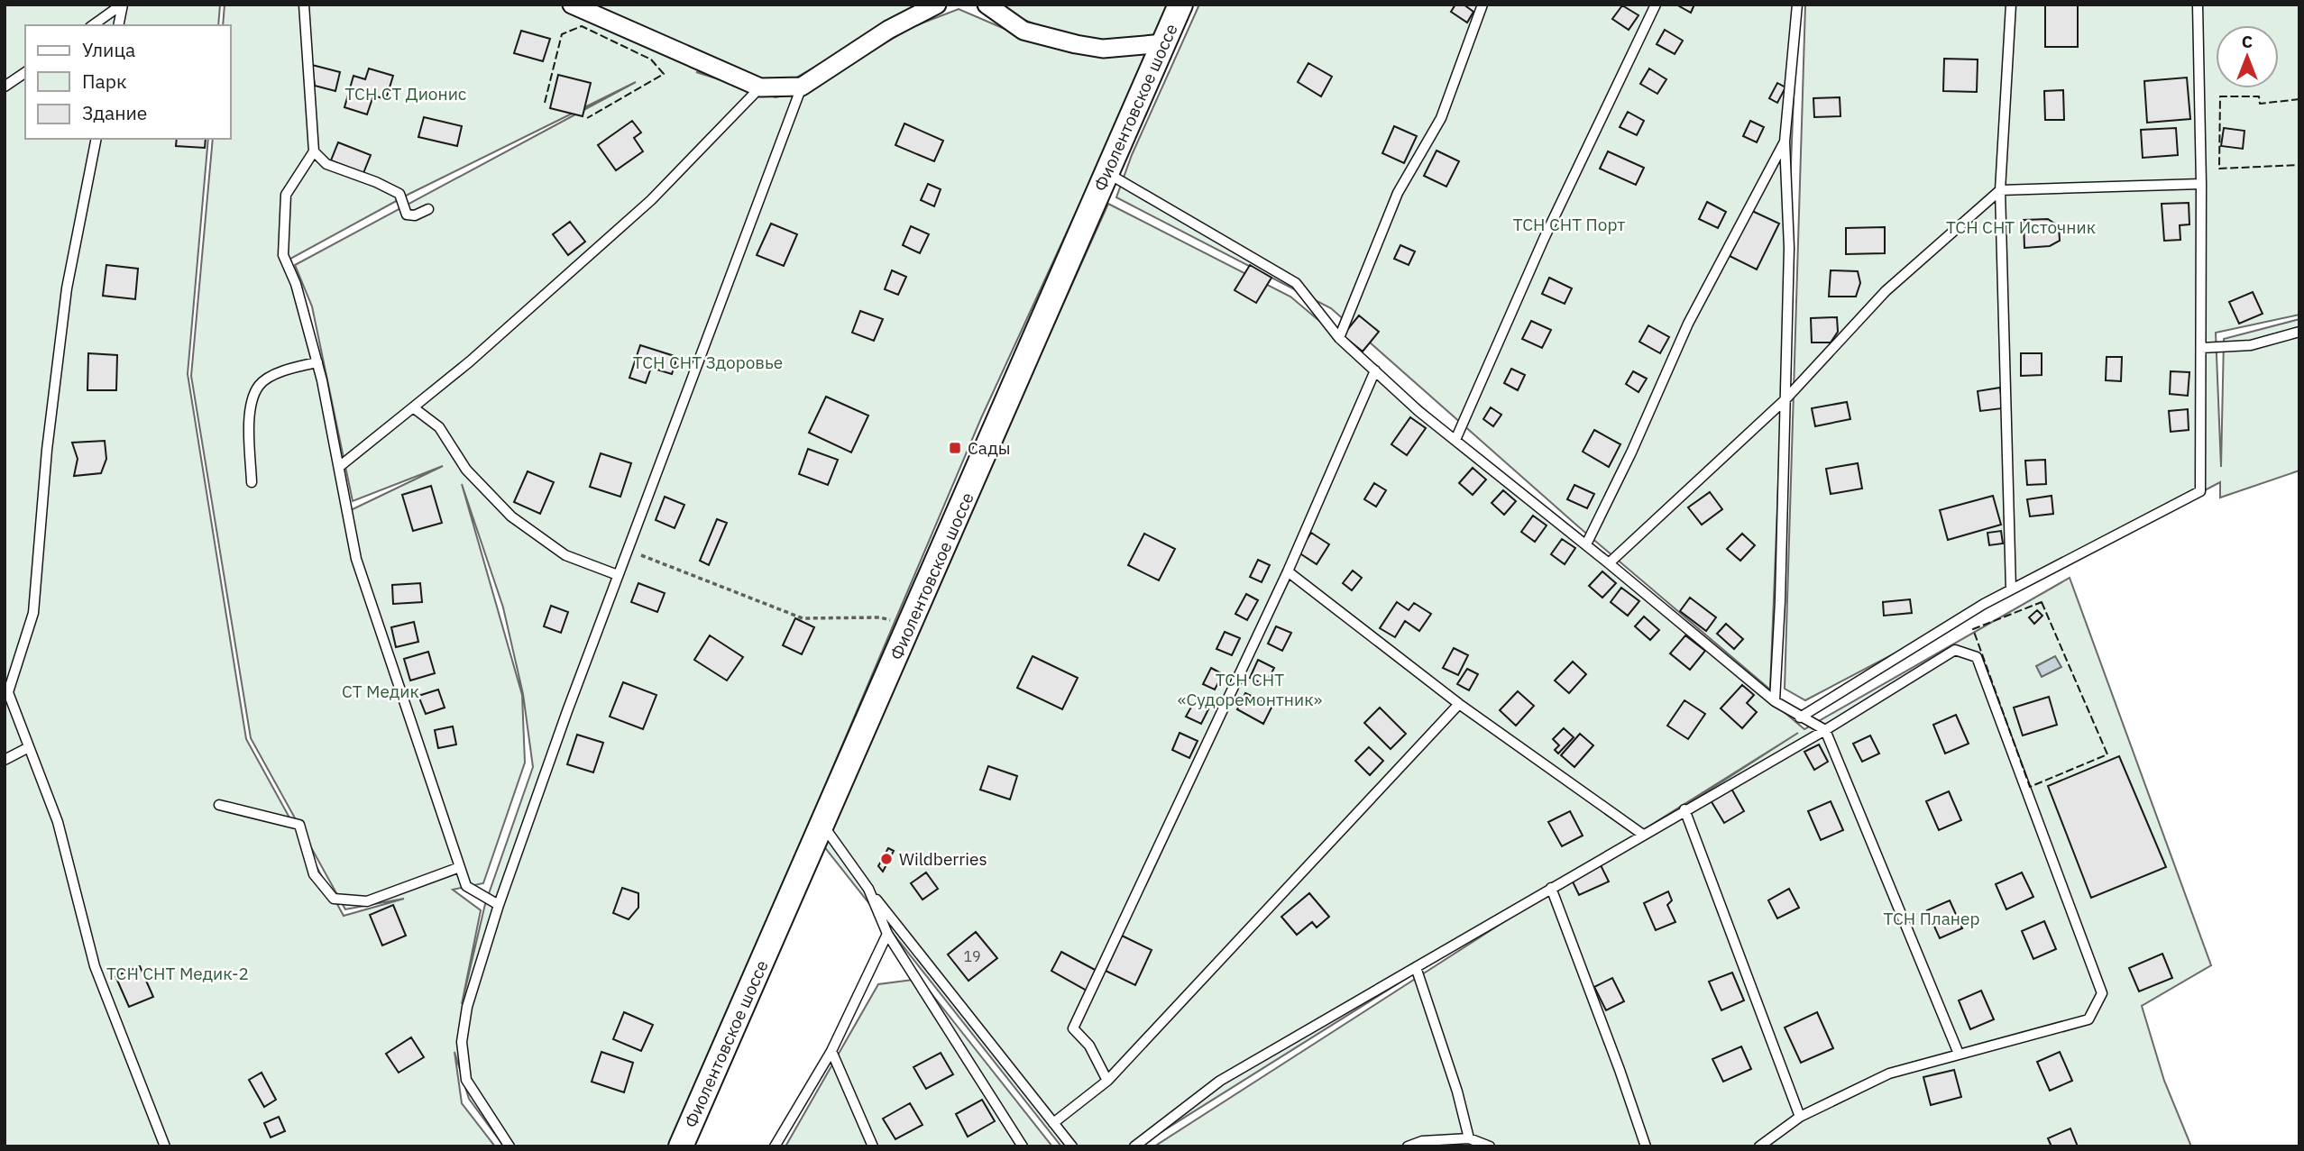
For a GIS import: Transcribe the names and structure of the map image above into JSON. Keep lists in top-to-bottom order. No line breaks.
{"streets":{"main road":["Фиолентовское шоссе"]},"parks":["ТСН СТ Дионис","ТСН СНТ Порт","ТСН СНТ Источник","ТСН СНТ Здоровье","ТСН СНТ «Судоремонтник»","СТ Медик","ТСН Планер","ТСН СНТ Медик-2"],"places":{"transit":["Сады"],"other":["Wildberries"]},"house_numbers":["19"],"legend":["Улица","Парк","Здание"],"north":"top"}
